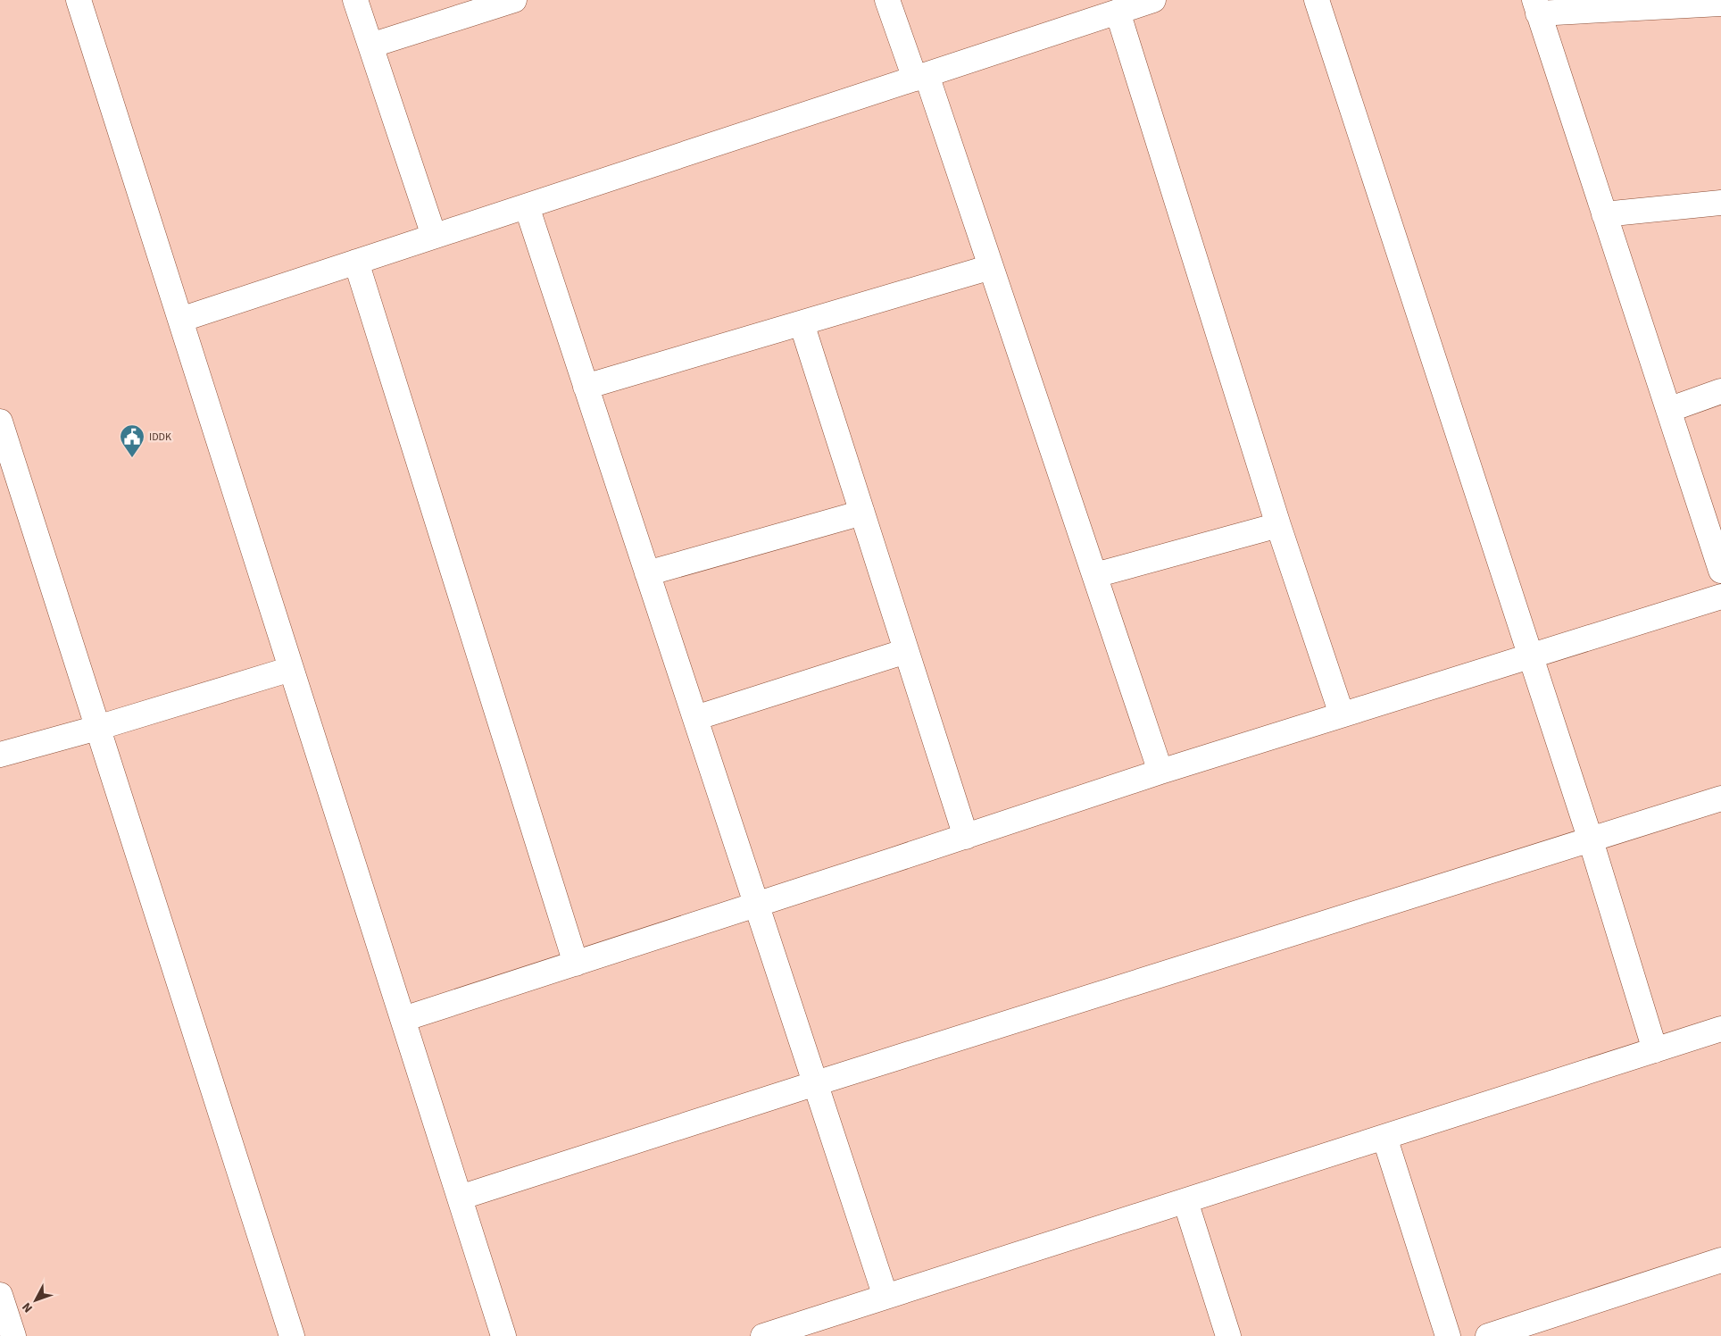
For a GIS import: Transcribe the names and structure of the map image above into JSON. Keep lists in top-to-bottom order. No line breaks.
{"places":{"public building":["IDDK"]},"north":"bottom left"}
